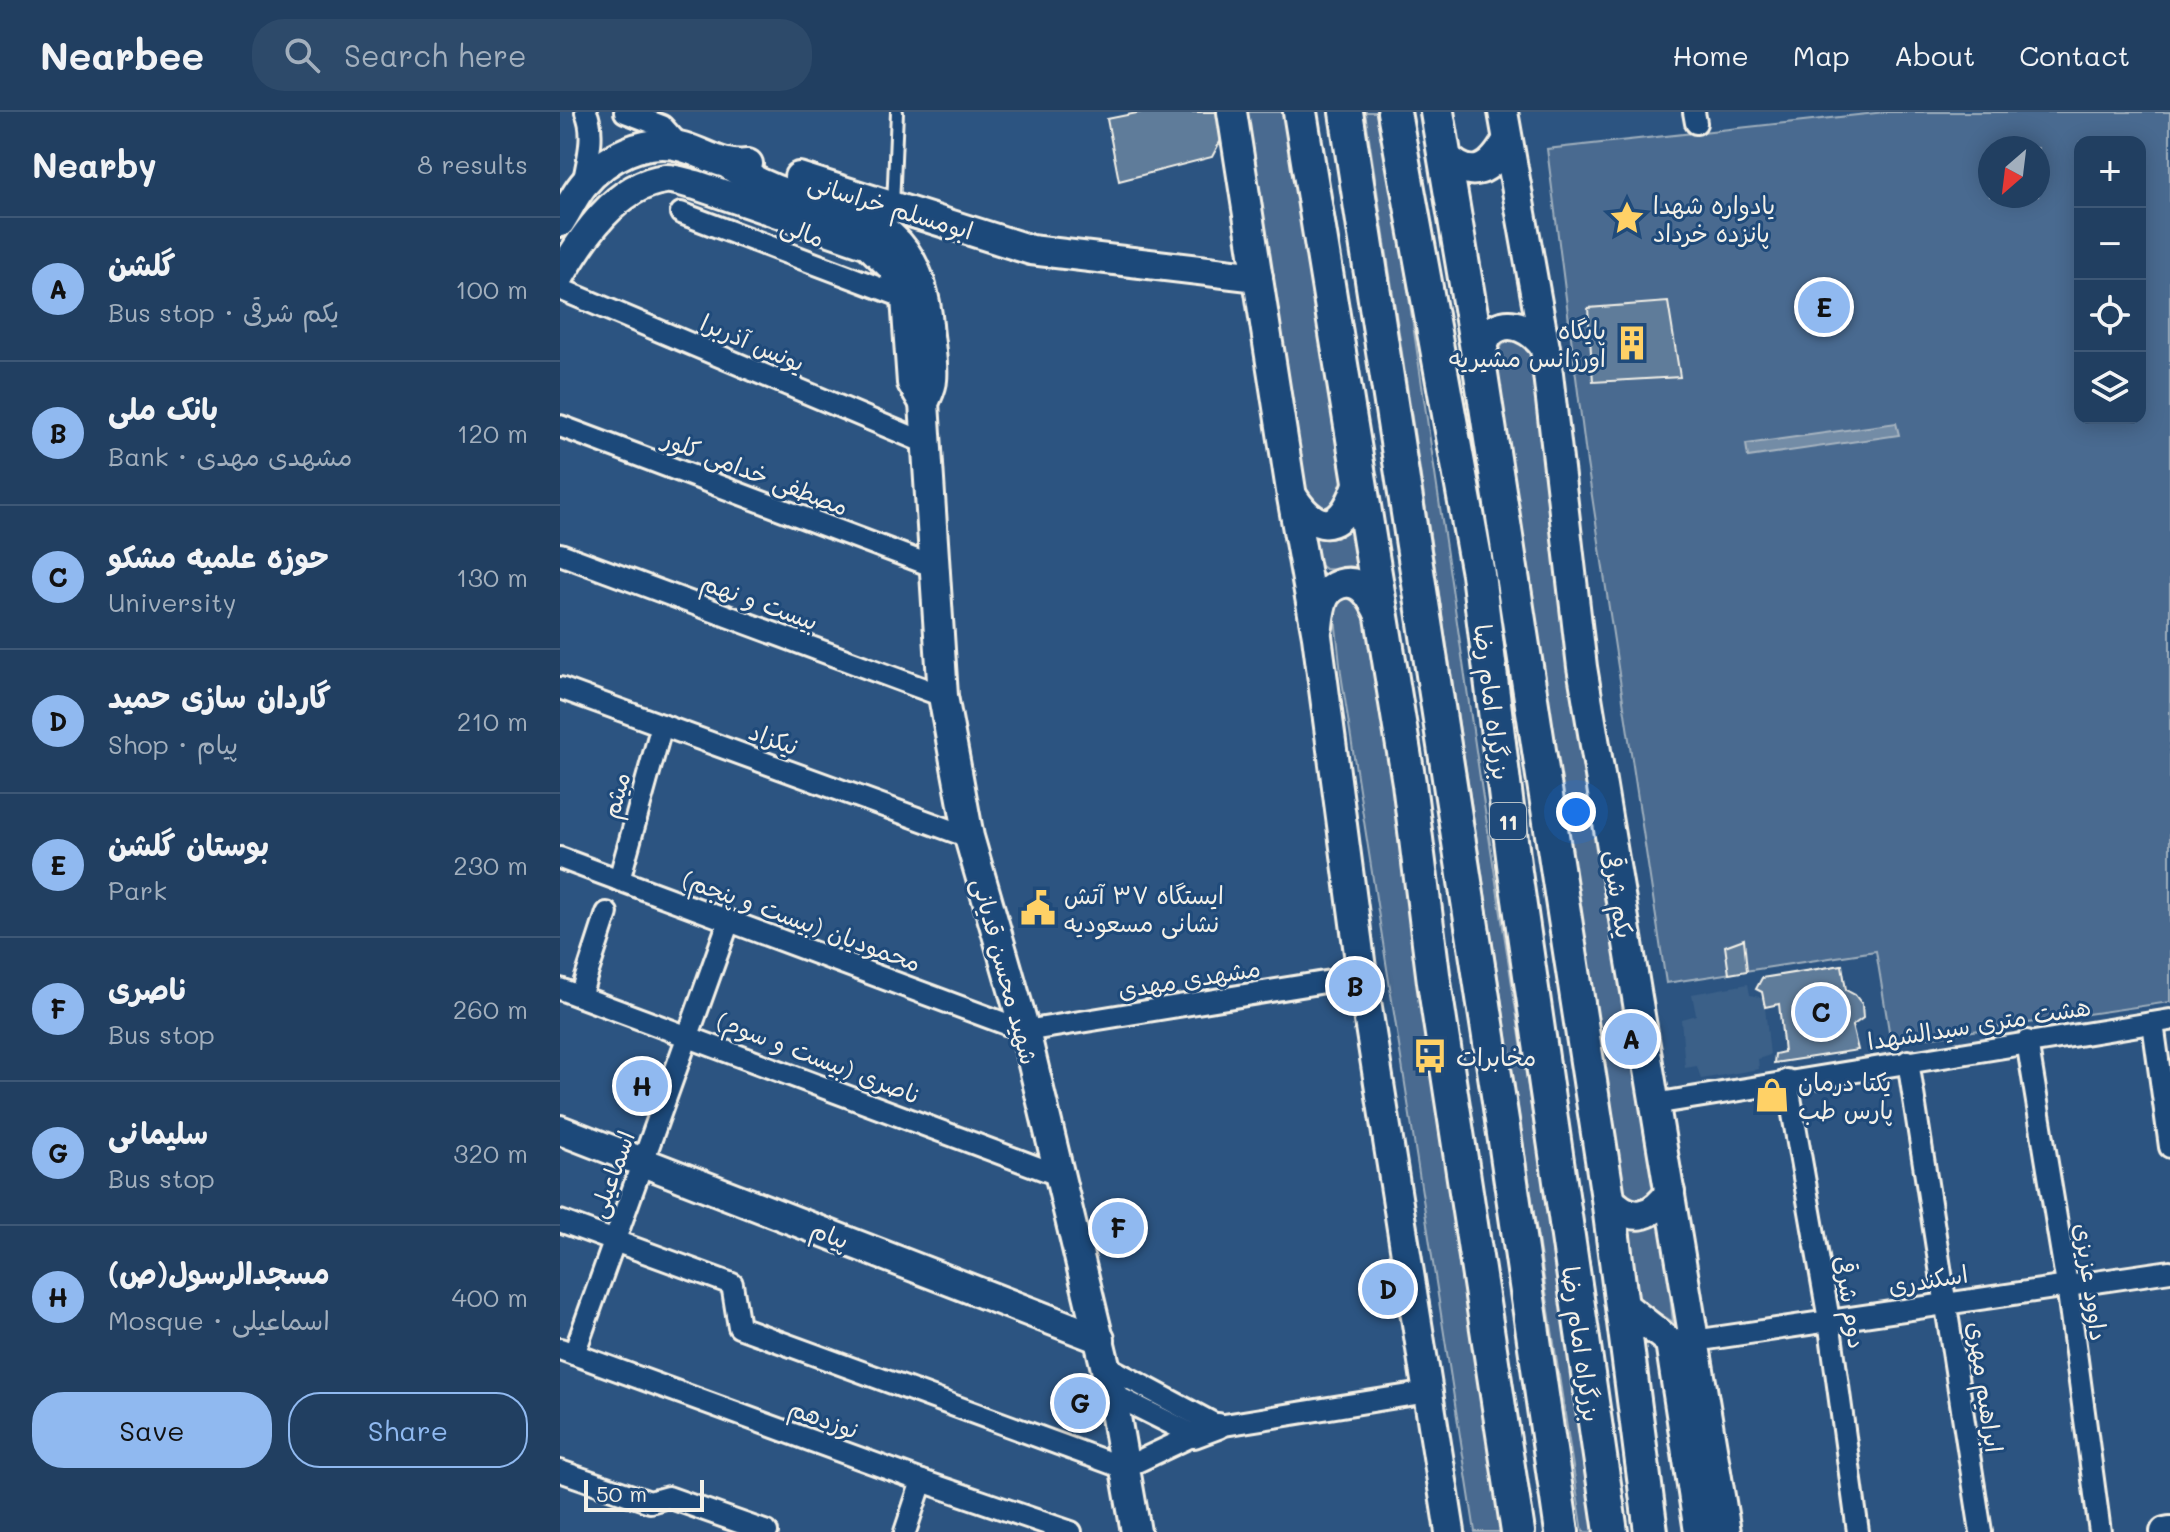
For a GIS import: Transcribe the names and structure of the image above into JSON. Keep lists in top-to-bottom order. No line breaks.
{"streets":{"highway":["بزرگراه امام رضا","11"],"main road":["ابومسلم خراسانی","یکم شرقی","شهید محسن قدیانی","پیام"],"street":["مالی","یونس آذربرا","مصطفی خدامی کلور","بیست و نهم","نیکزاد","میثم","محمودیان (بیست و پنجم)","مشهدی مهدی","هشت متری سیدالشهدا","ناصری (بیست و سوم)","اسماعیلی","اسکندری","داوود عزیزی","دوم شرقی","ابراهیم مهری","نوزدهم"]},"crossings":[["ابومسلم خراسانی","شهید محسن قدیانی"],["مالی","شهید محسن قدیانی"],["یونس آذربرا","شهید محسن قدیانی"],["مصطفی خدامی کلور","شهید محسن قدیانی"],["بیست و نهم","شهید محسن قدیانی"],["نیکزاد","میثم"],["نیکزاد","شهید محسن قدیانی"],["میثم","محمودیان (بیست و پنجم)"],["یکم شرقی","هشت متری سیدالشهدا"],["یکم شرقی","اسکندری"],["محمودیان (بیست و پنجم)","شهید محسن قدیانی"],["محمودیان (بیست و پنجم)","مشهدی مهدی"],["محمودیان (بیست و پنجم)","اسماعیلی"],["شهید محسن قدیانی","مشهدی مهدی"],["شهید محسن قدیانی","ناصری (بیست و سوم)"],["شهید محسن قدیانی","پیام"],["هشت متری سیدالشهدا","داوود عزیزی"],["هشت متری سیدالشهدا","دوم شرقی"],["هشت متری سیدالشهدا","ابراهیم مهری"],["ناصری (بیست و سوم)","اسماعیلی"],["اسماعیلی","پیام"],["اسماعیلی","نوزدهم"],["اسکندری","داوود عزیزی"],["اسکندری","دوم شرقی"],["اسکندری","ابراهیم مهری"]],"places":{"place":["یادواره شهدا پانزده خرداد"],"building":["پایگاه اورژانس مشیریه"],"public building":["ایستگاه ۳۷ آتش نشانی مسعودیه"],"bus stop":["مخابرات"],"shop":["یکتا درمان پارس طب"]},"scale_bar":"50 m","north":"bottom left","page":{"header":"Nearbee","search":"Search here","nav":["Home","Map","About","Contact"],"heading":["Nearby","8 results"],"map_buttons":["+","−"],"list":[{"mark":"A","name":"گلشن","note":"Bus stop · یکم شرقی","value":"100 m"},{"mark":"B","name":"بانک ملی","note":"Bank · مشهدی مهدی","value":"120 m"},{"mark":"C","name":"حوزه علمیه مشکو","note":"University","value":"130 m"},{"mark":"D","name":"گاردان سازی حمید","note":"Shop · پیام","value":"210 m"},{"mark":"E","name":"بوستان گلشن","note":"Park","value":"230 m"},{"mark":"F","name":"ناصری","note":"Bus stop","value":"260 m"},{"mark":"G","name":"سلیمانی","note":"Bus stop","value":"320 m"},{"mark":"H","name":"مسجدالرسول(ص)","note":"Mosque · اسماعیلی","value":"400 m"}],"pins":["E","B","C","A","H","F","D","G"],"buttons":["Save","Share"],"scale":"50 m"}}
